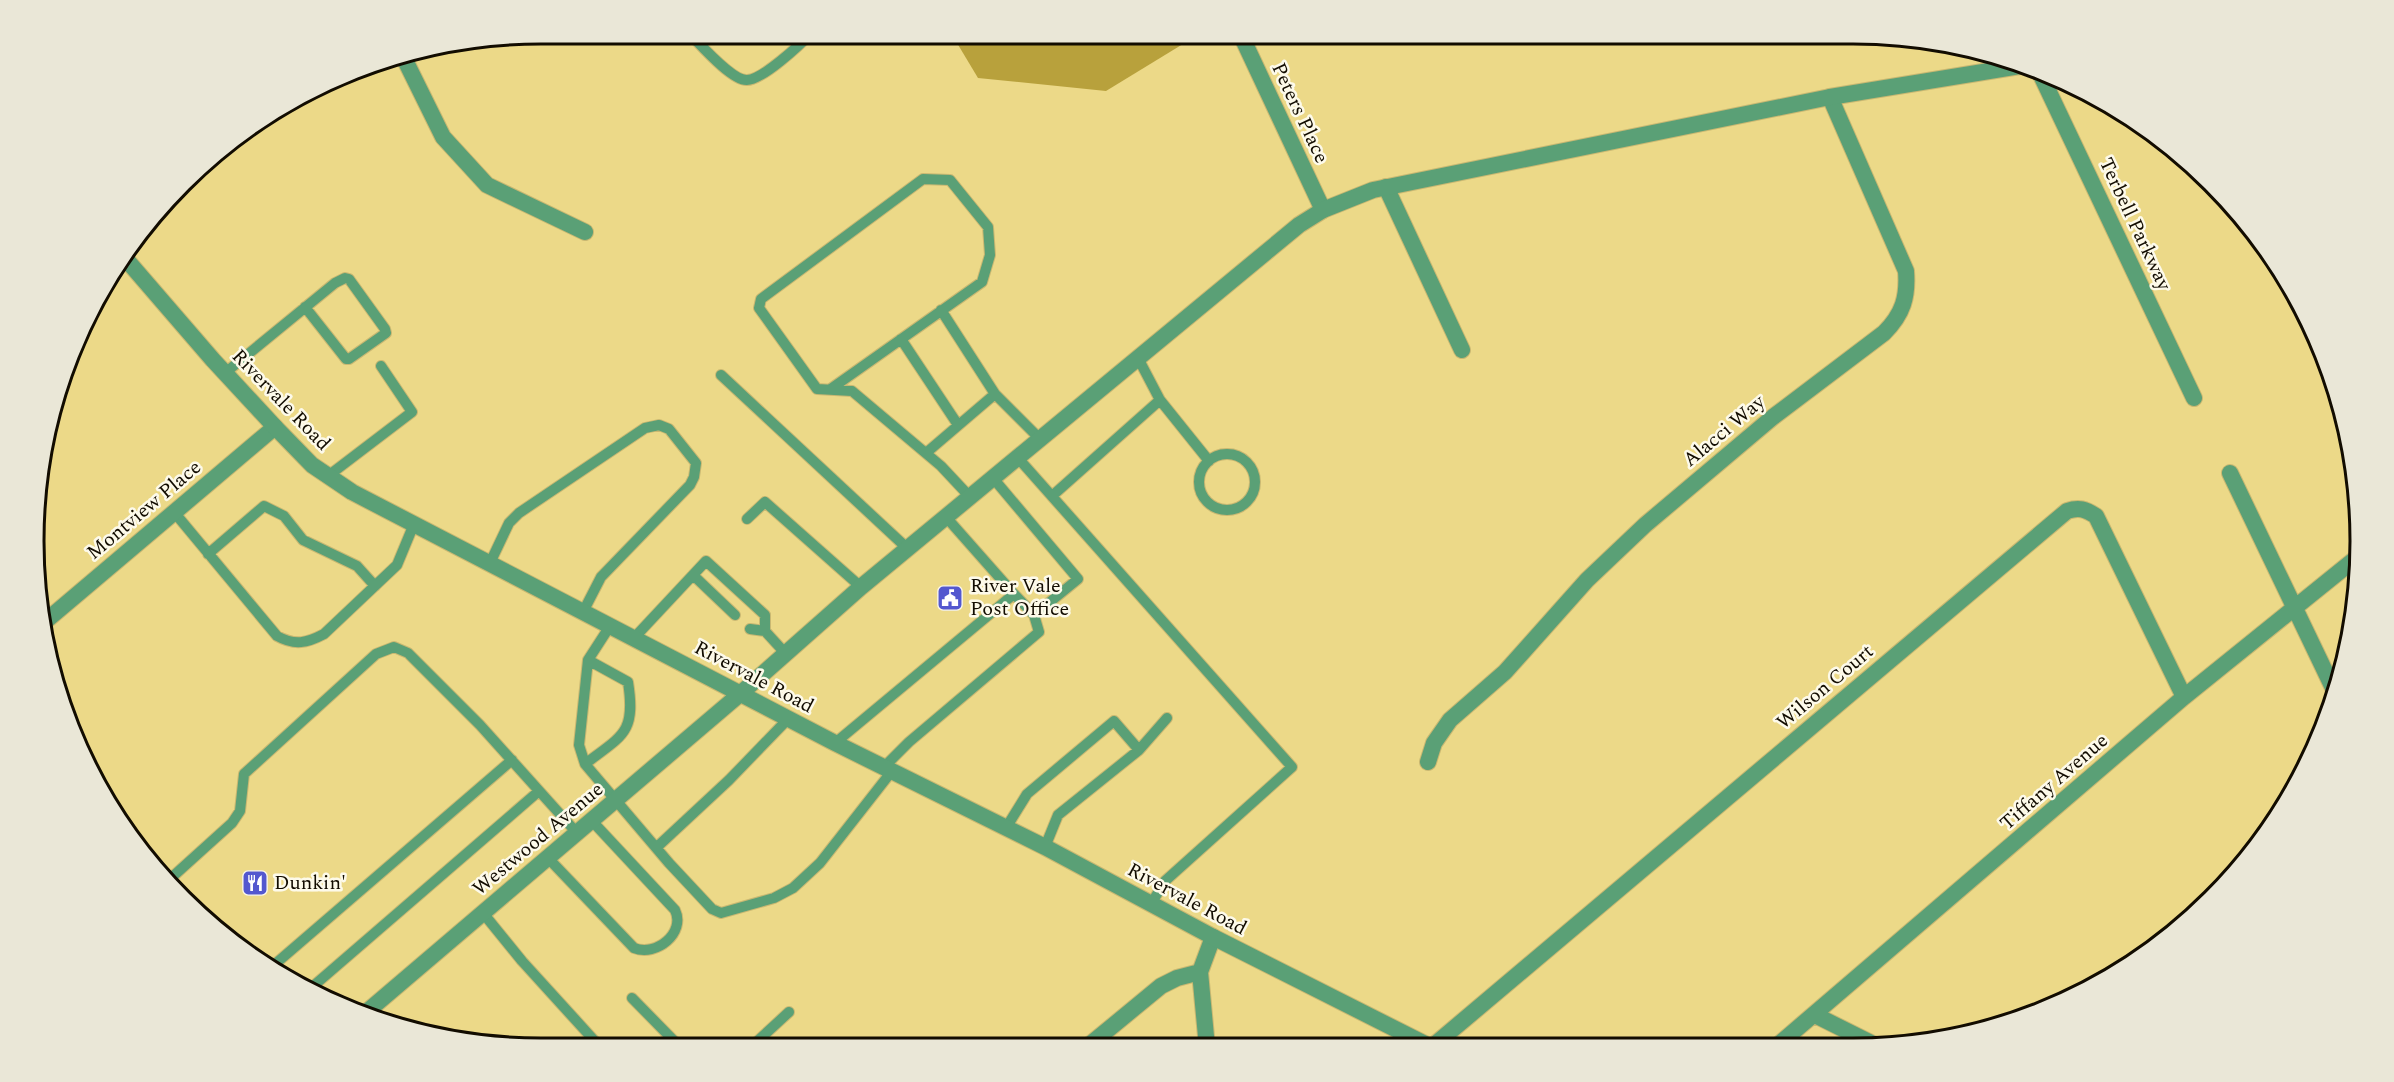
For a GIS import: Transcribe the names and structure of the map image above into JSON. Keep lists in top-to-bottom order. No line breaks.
{"streets":{"street":["Peters Place","Terbell Parkway","Rivervale Road","Alacci Way","Montview Place","Wilson Court","Tiffany Avenue","Westwood Avenue"]},"crossings":[["Peters Place","Westwood Avenue"],["Rivervale Road","Montview Place"],["Rivervale Road","Westwood Avenue"],["Alacci Way","Westwood Avenue"],["Wilson Court","Tiffany Avenue"]],"places":{"public building":["River Vale Post Office"],"restaurant":["Dunkin'"]}}
